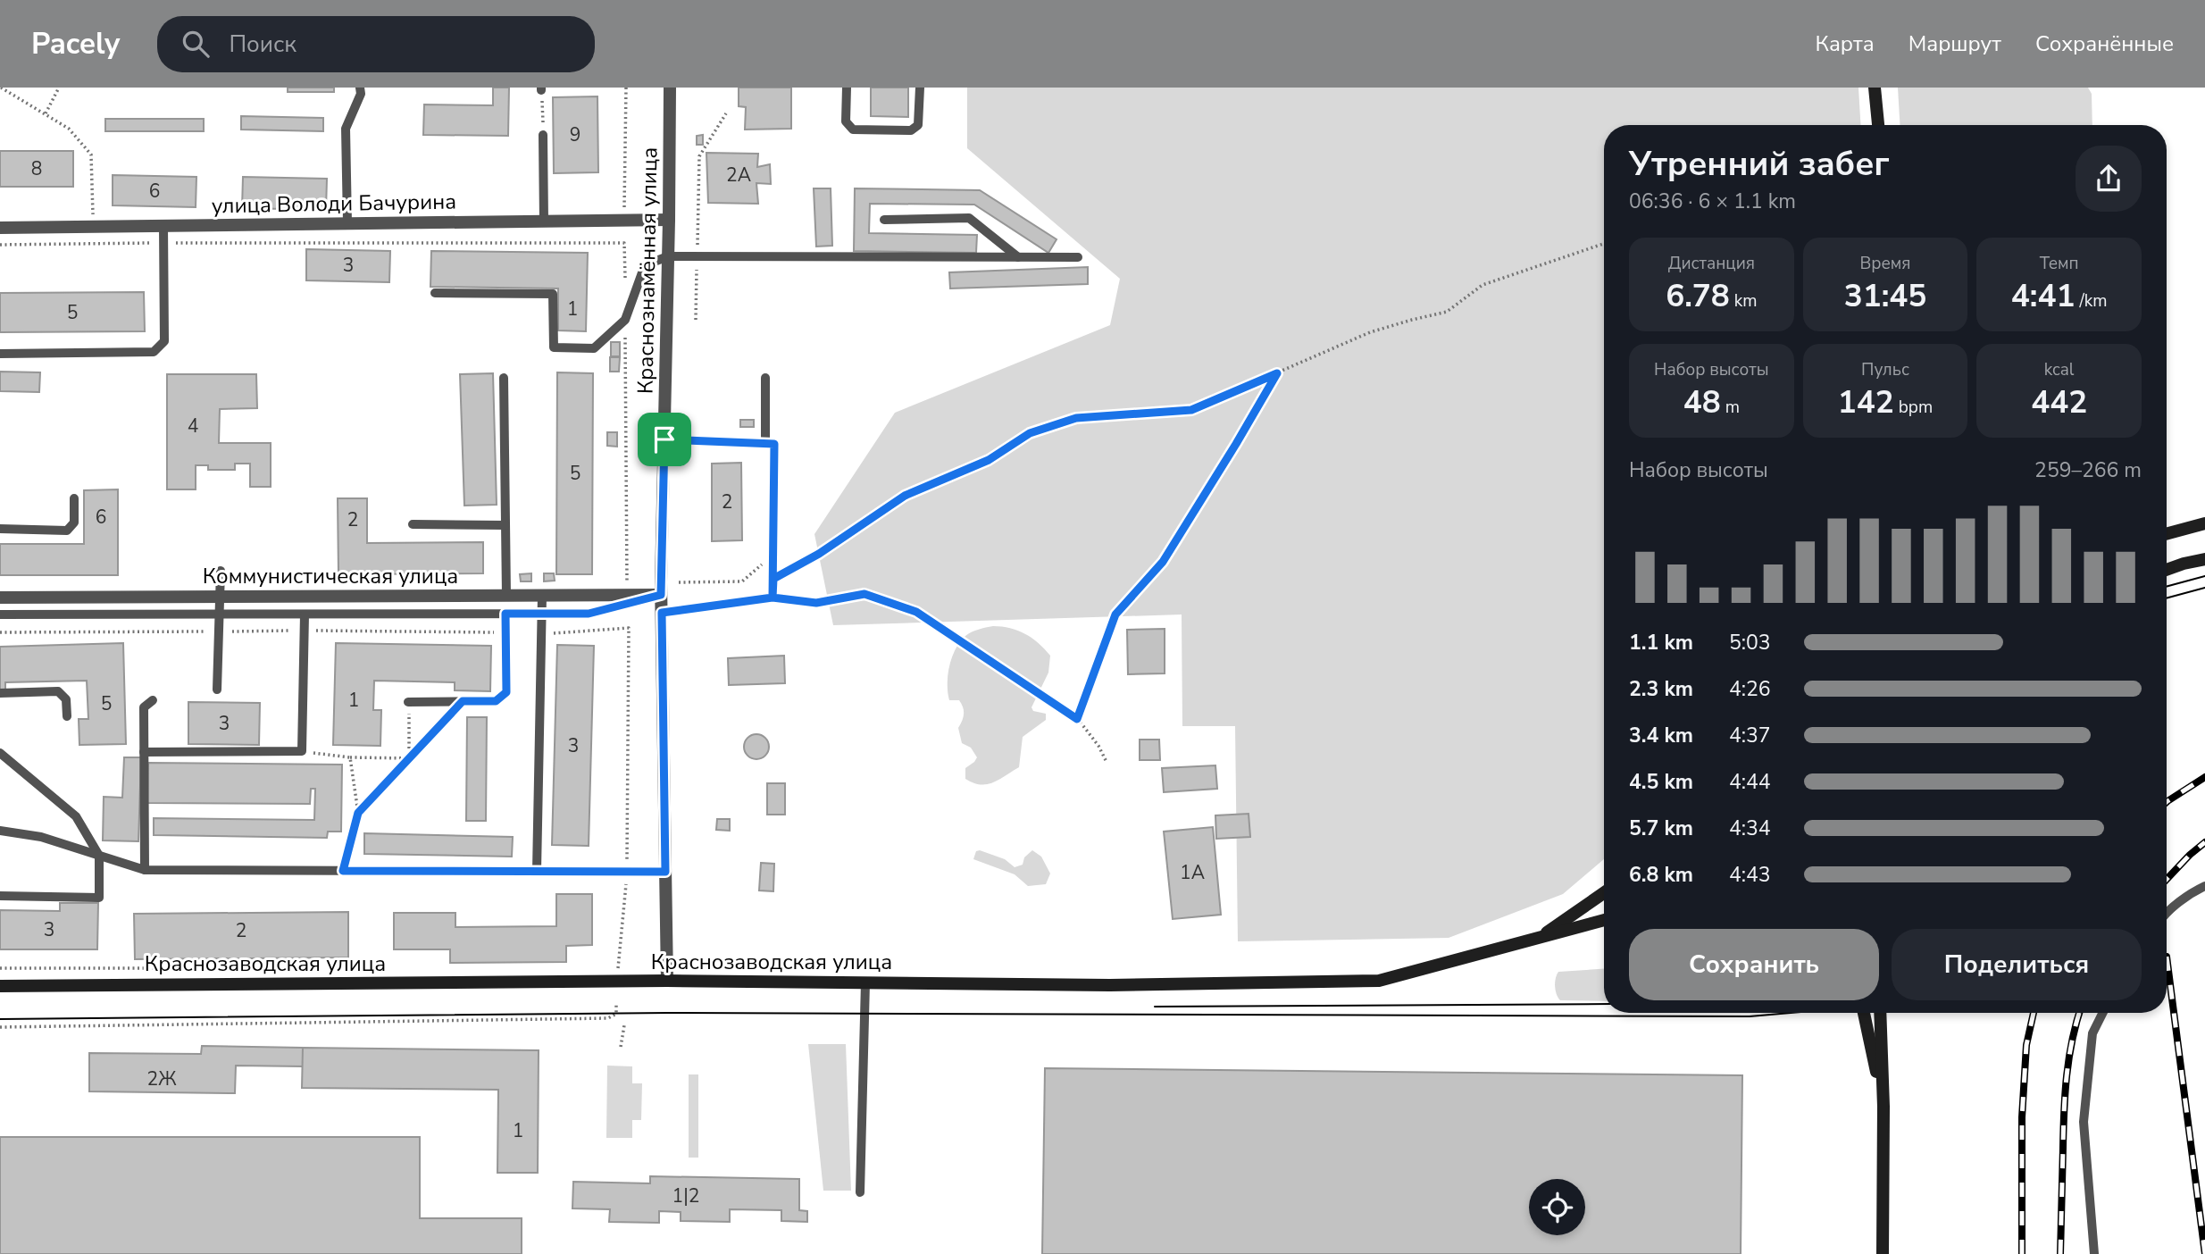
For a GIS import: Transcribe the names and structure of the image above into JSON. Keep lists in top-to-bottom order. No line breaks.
{"streets":{"street":["улица Володи Бачурина","Краснознамённая улица","Коммунистическая улица","Краснозаводская улица"]},"crossings":[["улица Володи Бачурина","Краснознамённая улица"],["Краснознамённая улица","Коммунистическая улица"],["Краснознамённая улица","Краснозаводская улица"]],"house_numbers":["9","8","2А","6","3","1","5","4","5","2","6","2","1","5","3","3","1А","3","2","2Ж","1","1|2"],"page":{"header":"Pacely","search":"Поиск","nav":["Карта","Маршрут","Сохранённые"],"heading":["Утренний забег","06:36 · 6 × 1.1 km"],"stats":[["Дистанция","6.78 km"],["Время","31:45"],["Темп","4:41 /km"],["Набор высоты","48 m"],["Пульс","142 bpm"],["kcal","442"]],"chart":["Набор высоты","259–266 m"],"list":[{"name":"1.1 km","note":"5:03"},{"name":"2.3 km","note":"4:26"},{"name":"3.4 km","note":"4:37"},{"name":"4.5 km","note":"4:44"},{"name":"5.7 km","note":"4:34"},{"name":"6.8 km","note":"4:43"}],"buttons":["Сохранить","Поделиться"]}}
